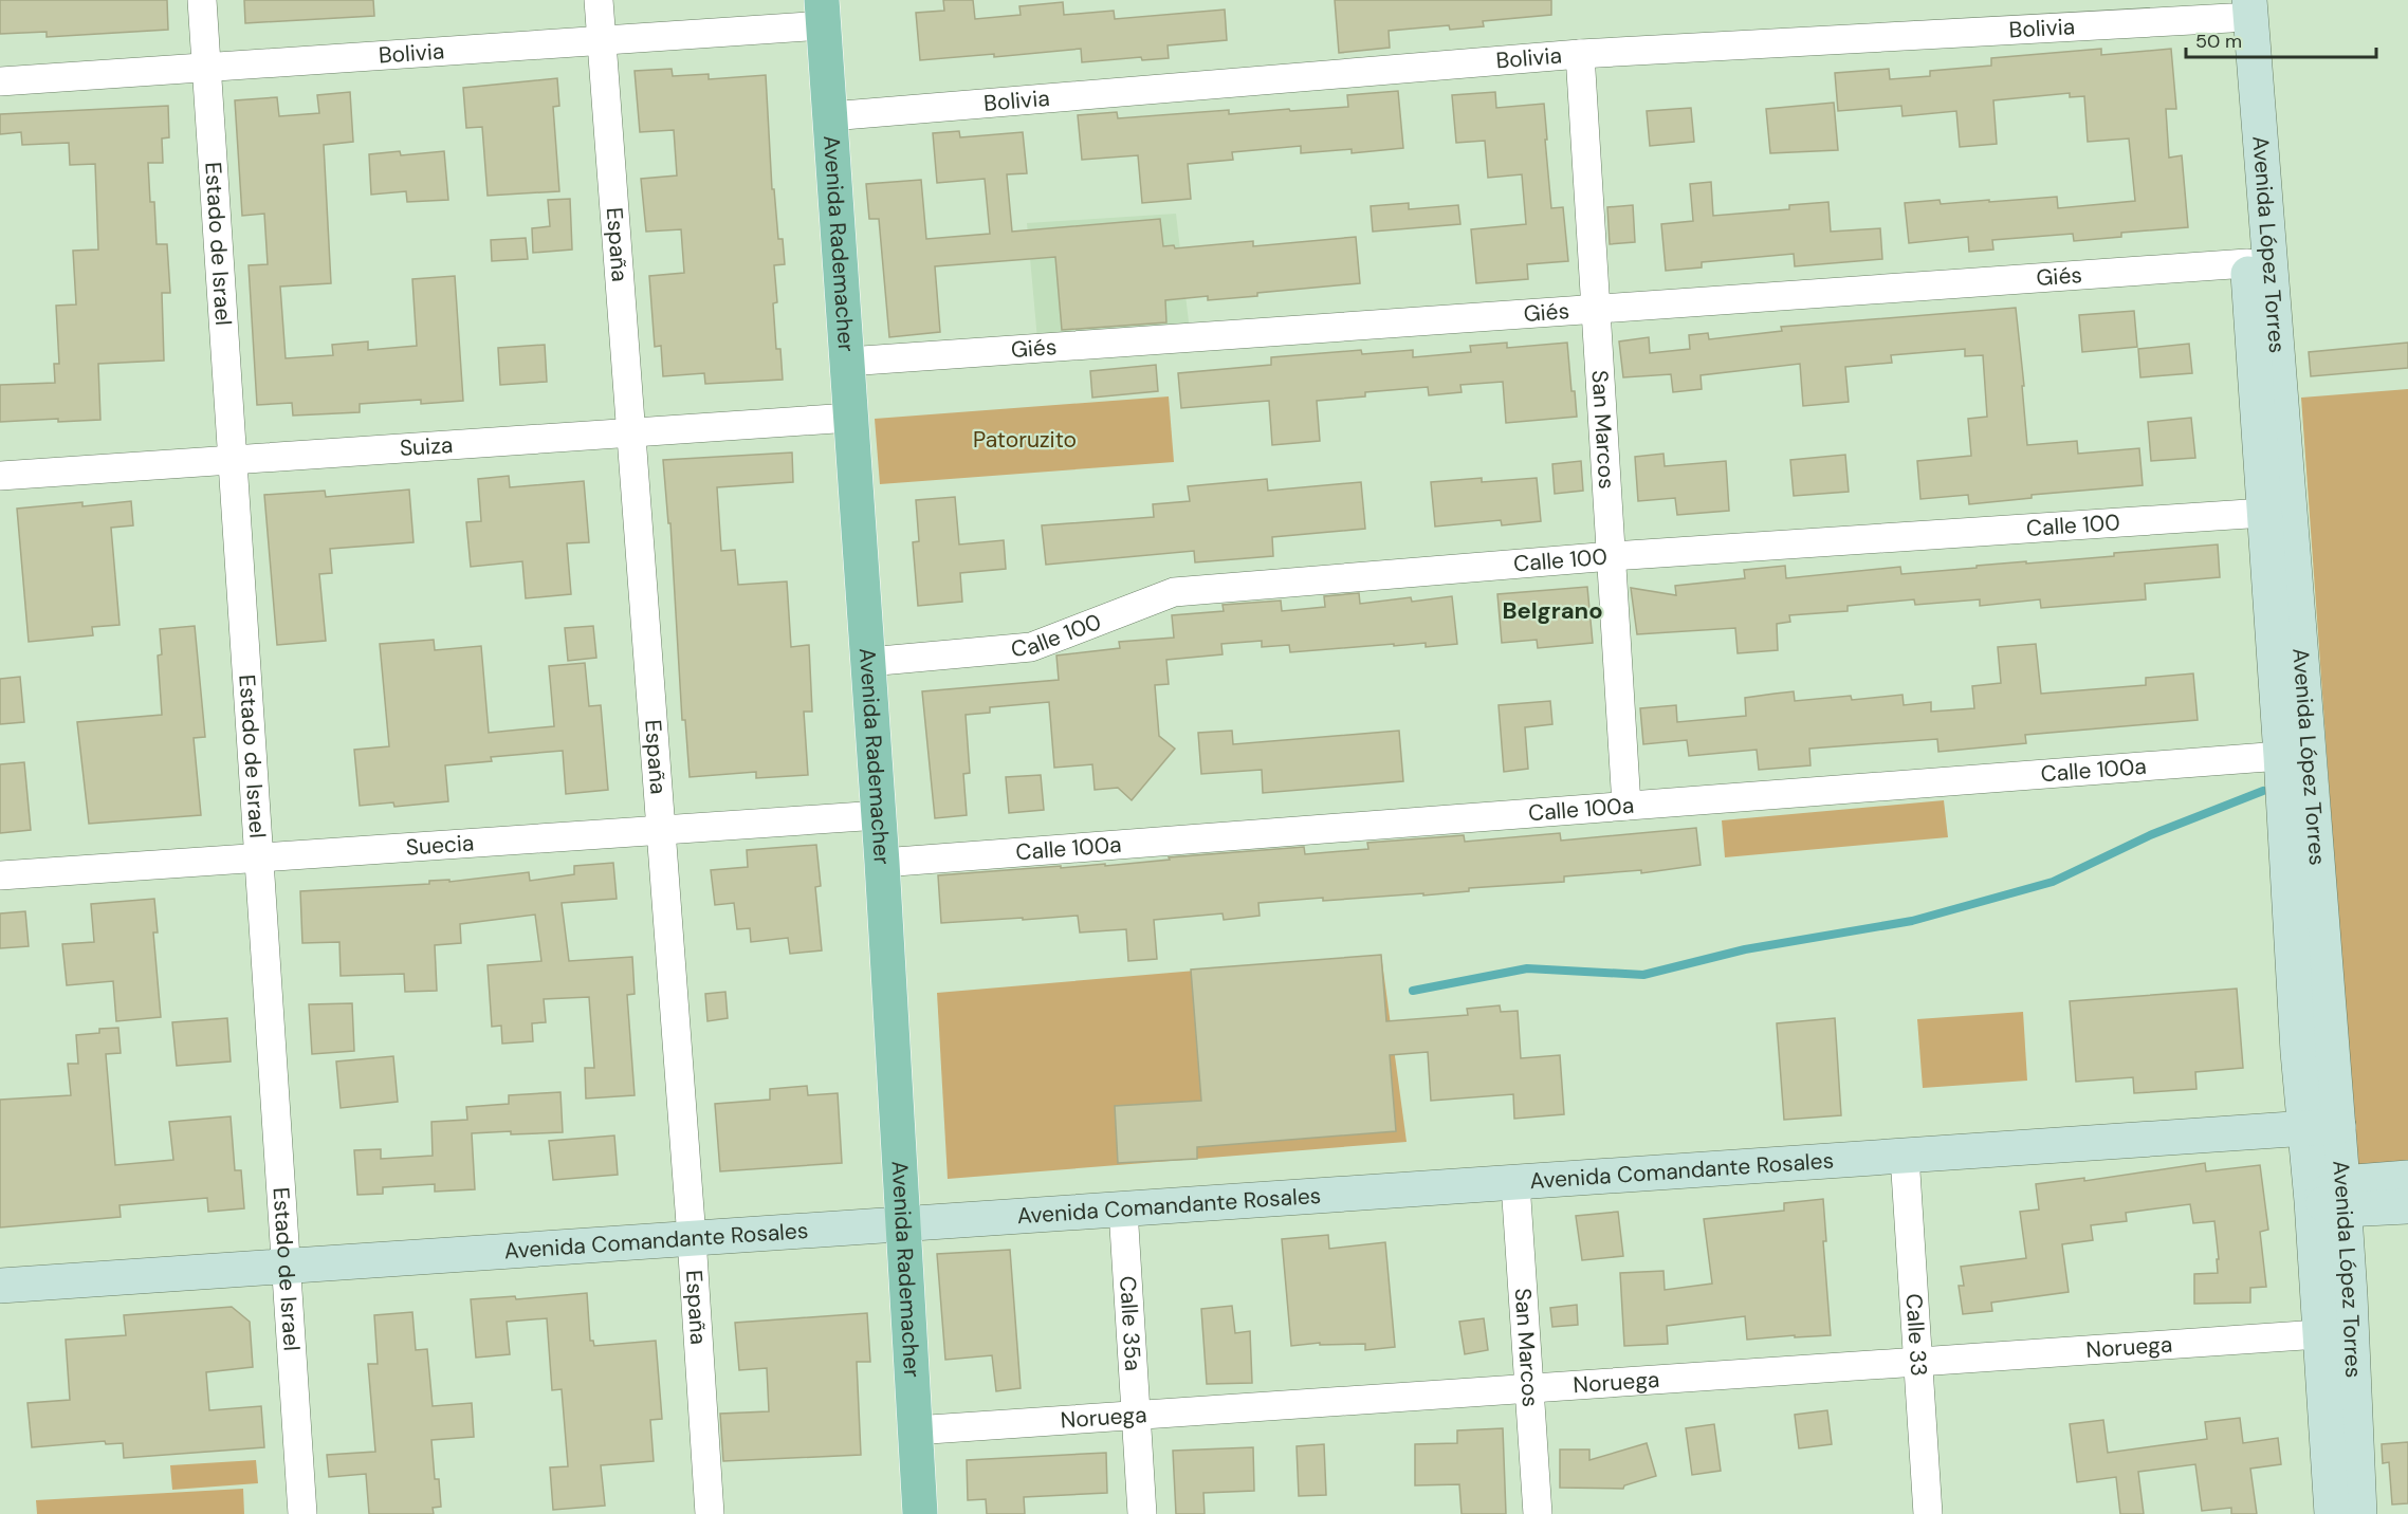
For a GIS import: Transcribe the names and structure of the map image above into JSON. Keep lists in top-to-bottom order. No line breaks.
{"streets":{"main road":["Avenida Rademacher","Avenida López Torres","Avenida Comandante Rosales"],"street":["Bolivia","Estado de Israel","España","Giés","San Marcos","Suiza","Calle 100","Calle 100a","Suecia","Calle 35a","Calle 33","Noruega"]},"crossings":[["Bolivia","Estado de Israel"],["Bolivia","España"],["Bolivia","Avenida Rademacher"],["Bolivia","Avenida López Torres"],["Bolivia","San Marcos"],["Estado de Israel","Suiza"],["Estado de Israel","Suecia"],["Estado de Israel","Avenida Comandante Rosales"],["España","Suiza"],["España","Suecia"],["España","Avenida Comandante Rosales"],["Avenida Rademacher","Giés"],["Avenida Rademacher","Suiza"],["Avenida Rademacher","Calle 100"],["Avenida Rademacher","Calle 100a"],["Avenida Rademacher","Suecia"],["Avenida Rademacher","Avenida Comandante Rosales"],["Avenida Rademacher","Noruega"],["Avenida López Torres","Giés"],["Avenida López Torres","Calle 100"],["Avenida López Torres","Calle 100a"],["Avenida López Torres","Avenida Comandante Rosales"],["Avenida López Torres","Noruega"],["Giés","San Marcos"],["San Marcos","Calle 100"],["San Marcos","Calle 100a"],["San Marcos","Avenida Comandante Rosales"],["San Marcos","Noruega"],["Avenida Comandante Rosales","Calle 35a"],["Avenida Comandante Rosales","Calle 33"],["Calle 35a","Noruega"],["Calle 33","Noruega"]],"districts":["Belgrano"],"parks":["Patoruzito"],"scale_bar":"50 m"}
